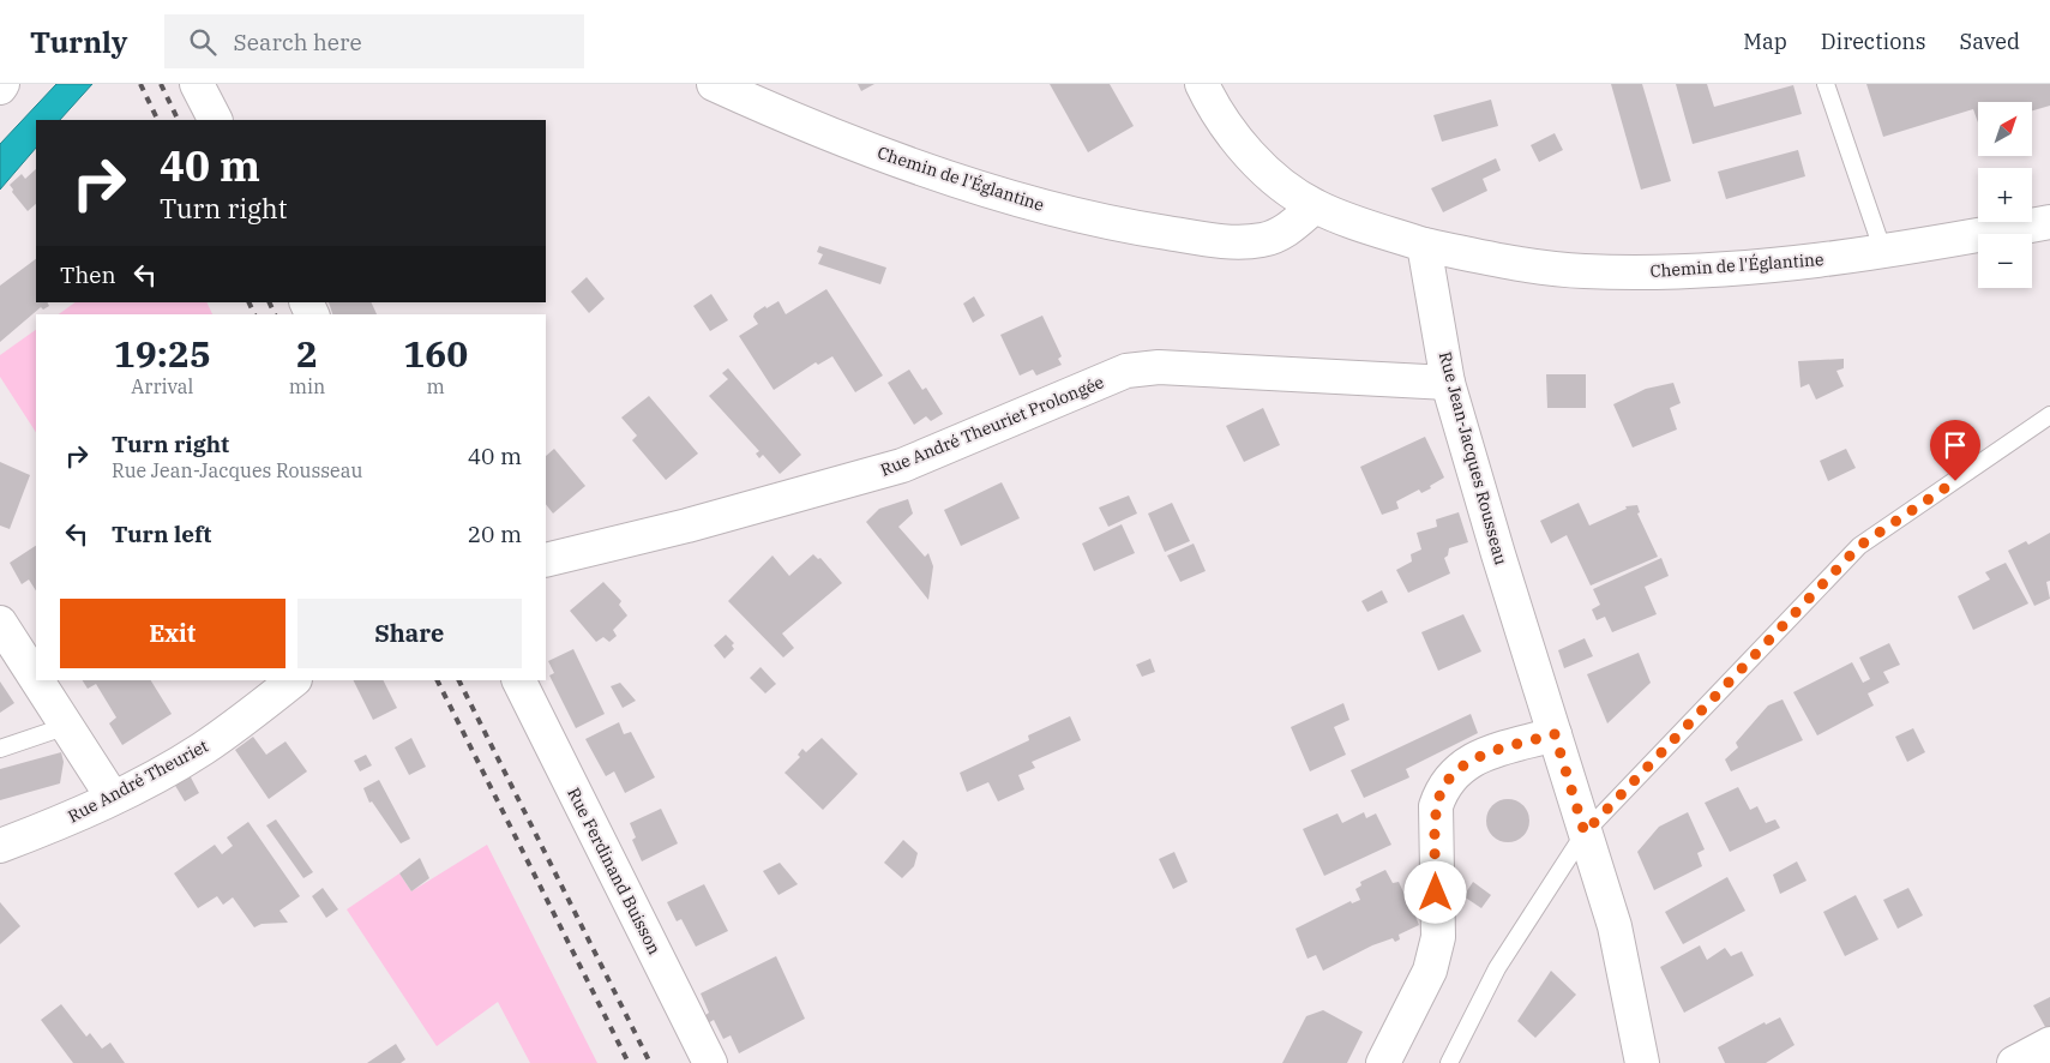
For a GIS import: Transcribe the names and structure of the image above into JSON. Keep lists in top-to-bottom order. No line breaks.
{"streets":{"street":["Chemin de l'Églantine","Rue André Theuriet Prolongée","Rue Jean-Jacques Rousseau","Rue André Theuriet","Rue Ferdinand Buisson"]},"crossings":[["Chemin de l'Églantine","Rue Jean-Jacques Rousseau"],["Rue André Theuriet Prolongée","Rue Jean-Jacques Rousseau"]],"north":"top right","page":{"header":"Turnly","search":"Search here","nav":["Map","Directions","Saved"],"map_buttons":["+","−"],"turn":["40 m","Turn right"],"then":"Then","eta":["19:25","Arrival","2","min","160","m"],"list":[{"name":"Turn right","note":"Rue Jean-Jacques Rousseau","value":"40 m"},{"name":"Turn left","value":"20 m"}],"buttons":["Exit","Share"]}}
